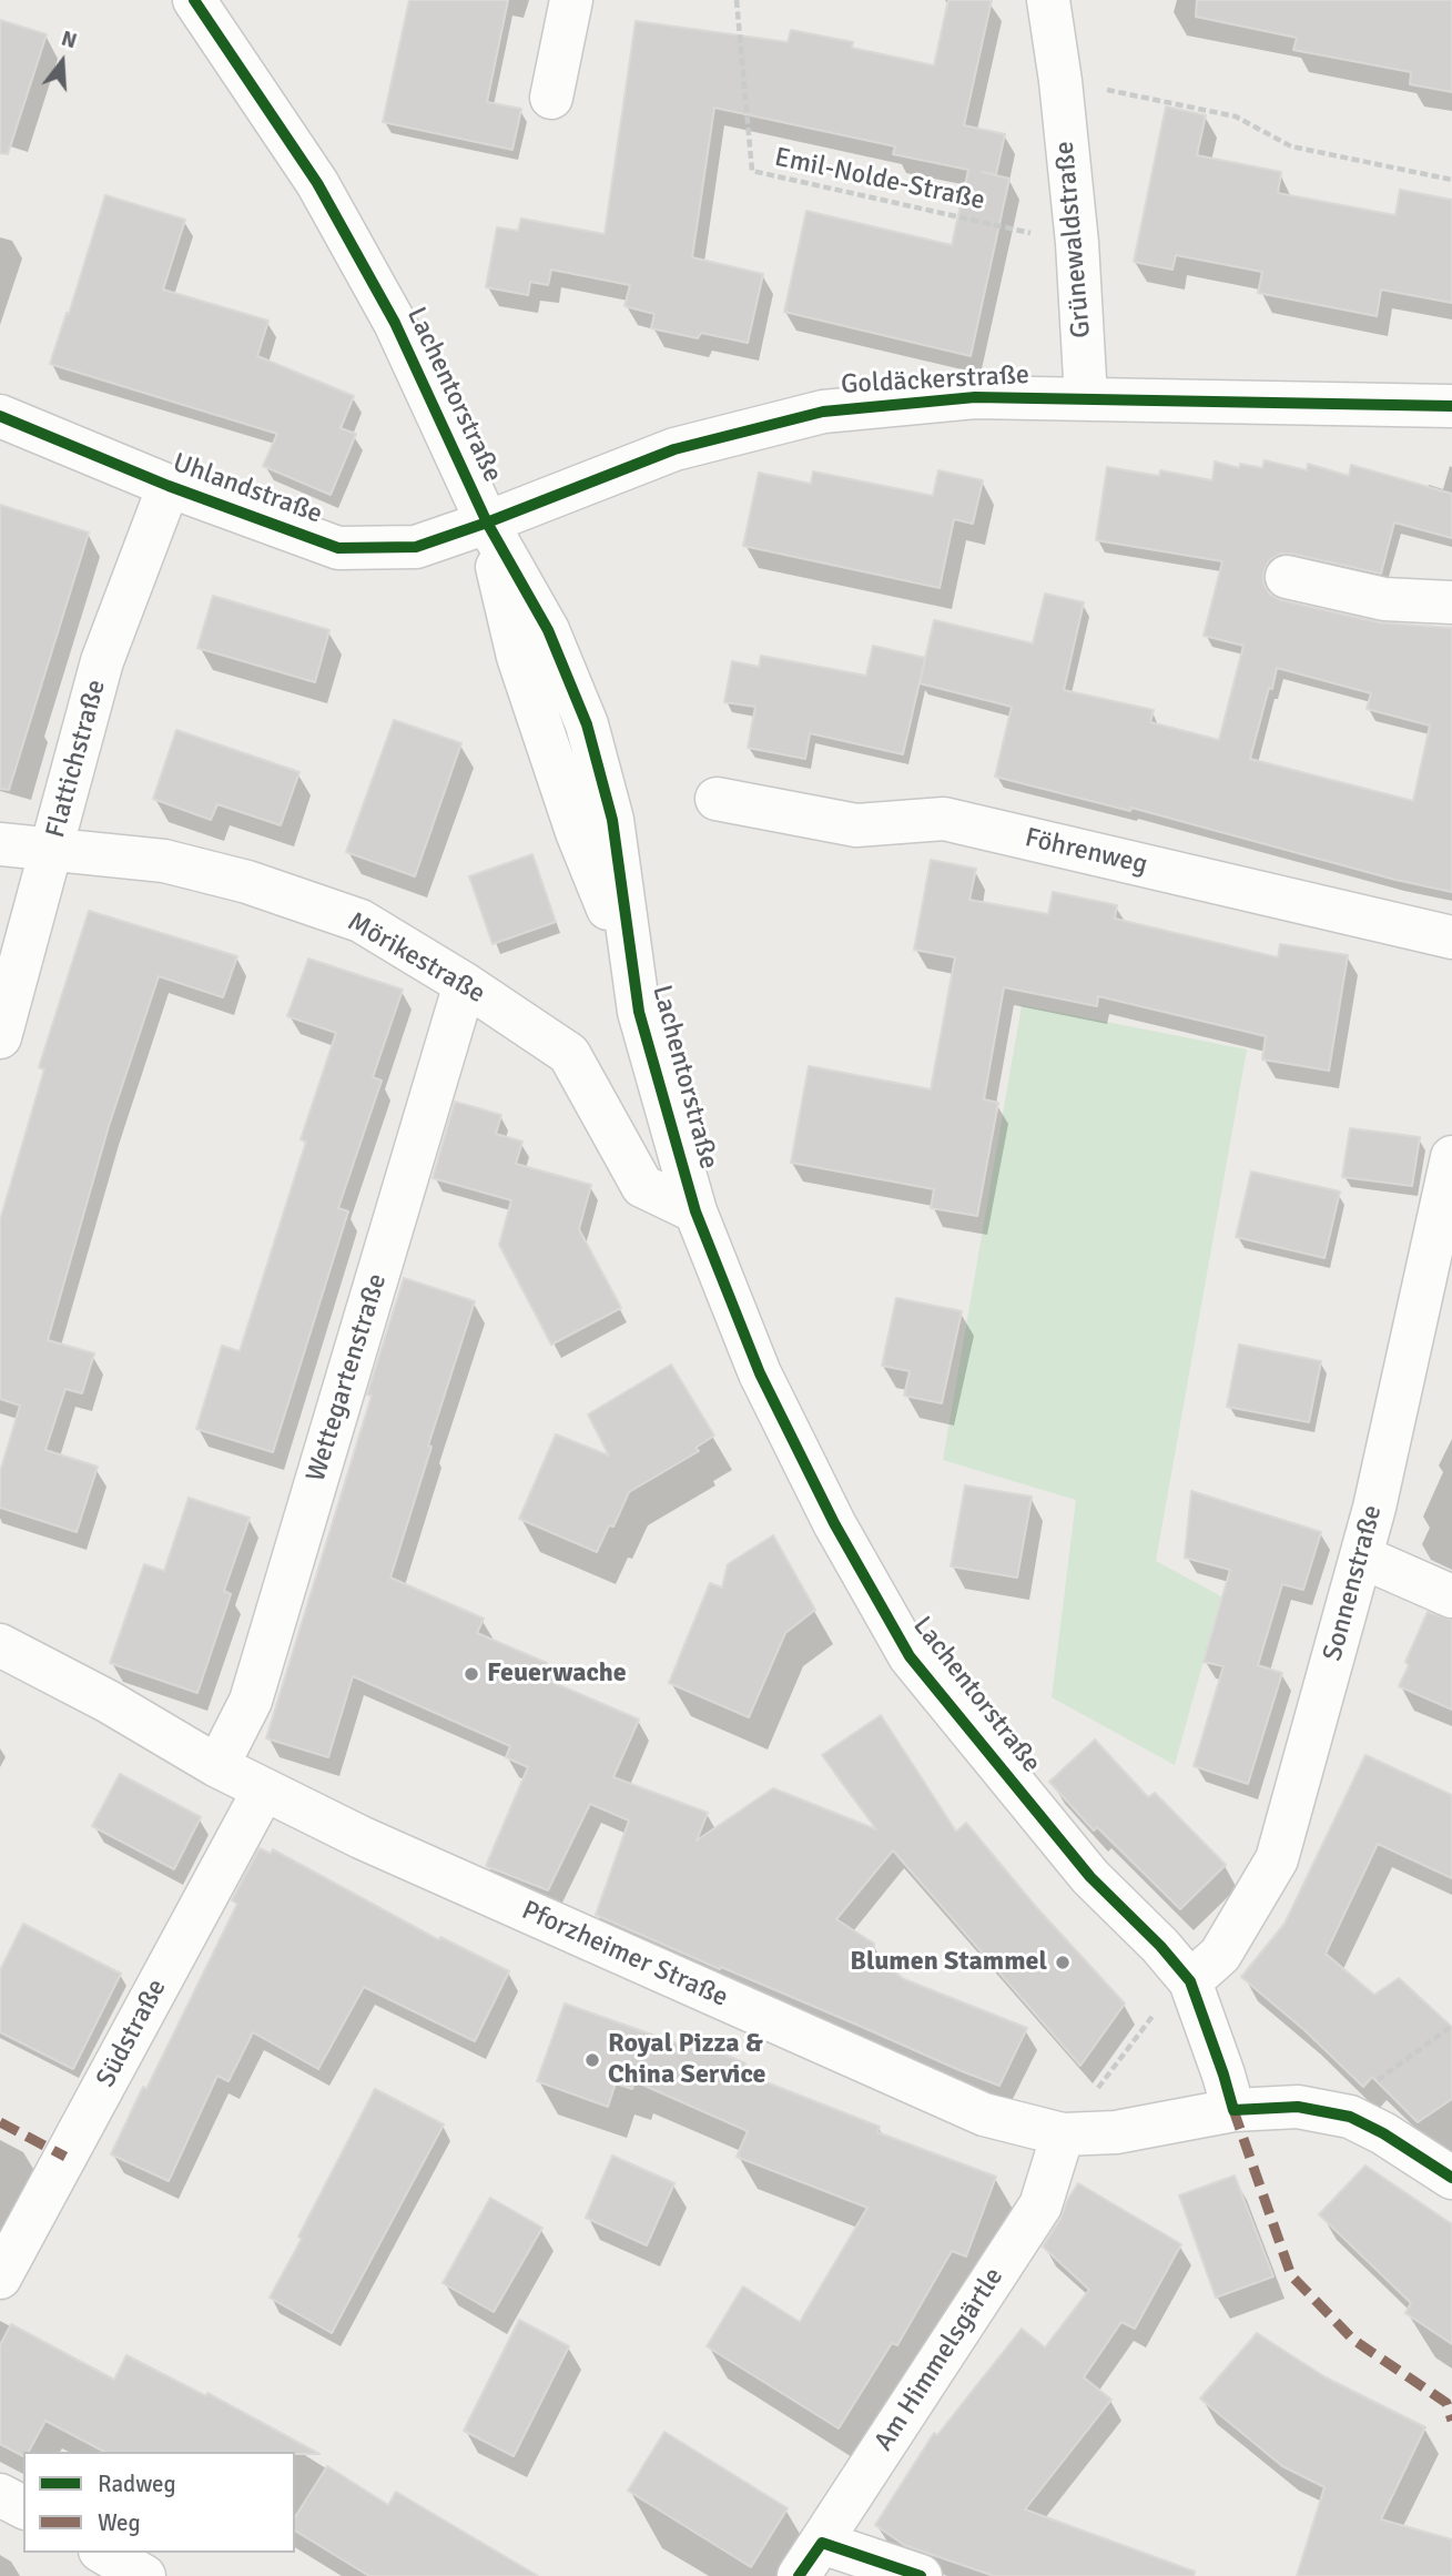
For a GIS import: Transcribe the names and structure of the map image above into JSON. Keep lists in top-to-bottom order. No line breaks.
{"streets":{"street":["Grünewaldstraße","Goldäckerstraße","Lachentorstraße","Uhlandstraße","Flattichstraße","Föhrenweg","Mörikestraße","Wettegartenstraße","Sonnenstraße","Pforzheimer Straße","Südstraße","Am Himmelsgärtle"],"path":["Emil-Nolde-Straße"]},"crossings":[["Emil-Nolde-Straße","Grünewaldstraße"],["Grünewaldstraße","Goldäckerstraße"],["Goldäckerstraße","Lachentorstraße"],["Goldäckerstraße","Uhlandstraße"],["Lachentorstraße","Uhlandstraße"],["Lachentorstraße","Mörikestraße"],["Lachentorstraße","Sonnenstraße"],["Lachentorstraße","Pforzheimer Straße"],["Uhlandstraße","Flattichstraße"],["Flattichstraße","Mörikestraße"],["Mörikestraße","Wettegartenstraße"],["Wettegartenstraße","Pforzheimer Straße"],["Pforzheimer Straße","Südstraße"],["Pforzheimer Straße","Am Himmelsgärtle"]],"places":["Feuerwache","Blumen Stammel","Royal Pizza & China Service"],"legend":["Radweg","Weg"],"north":"top"}
